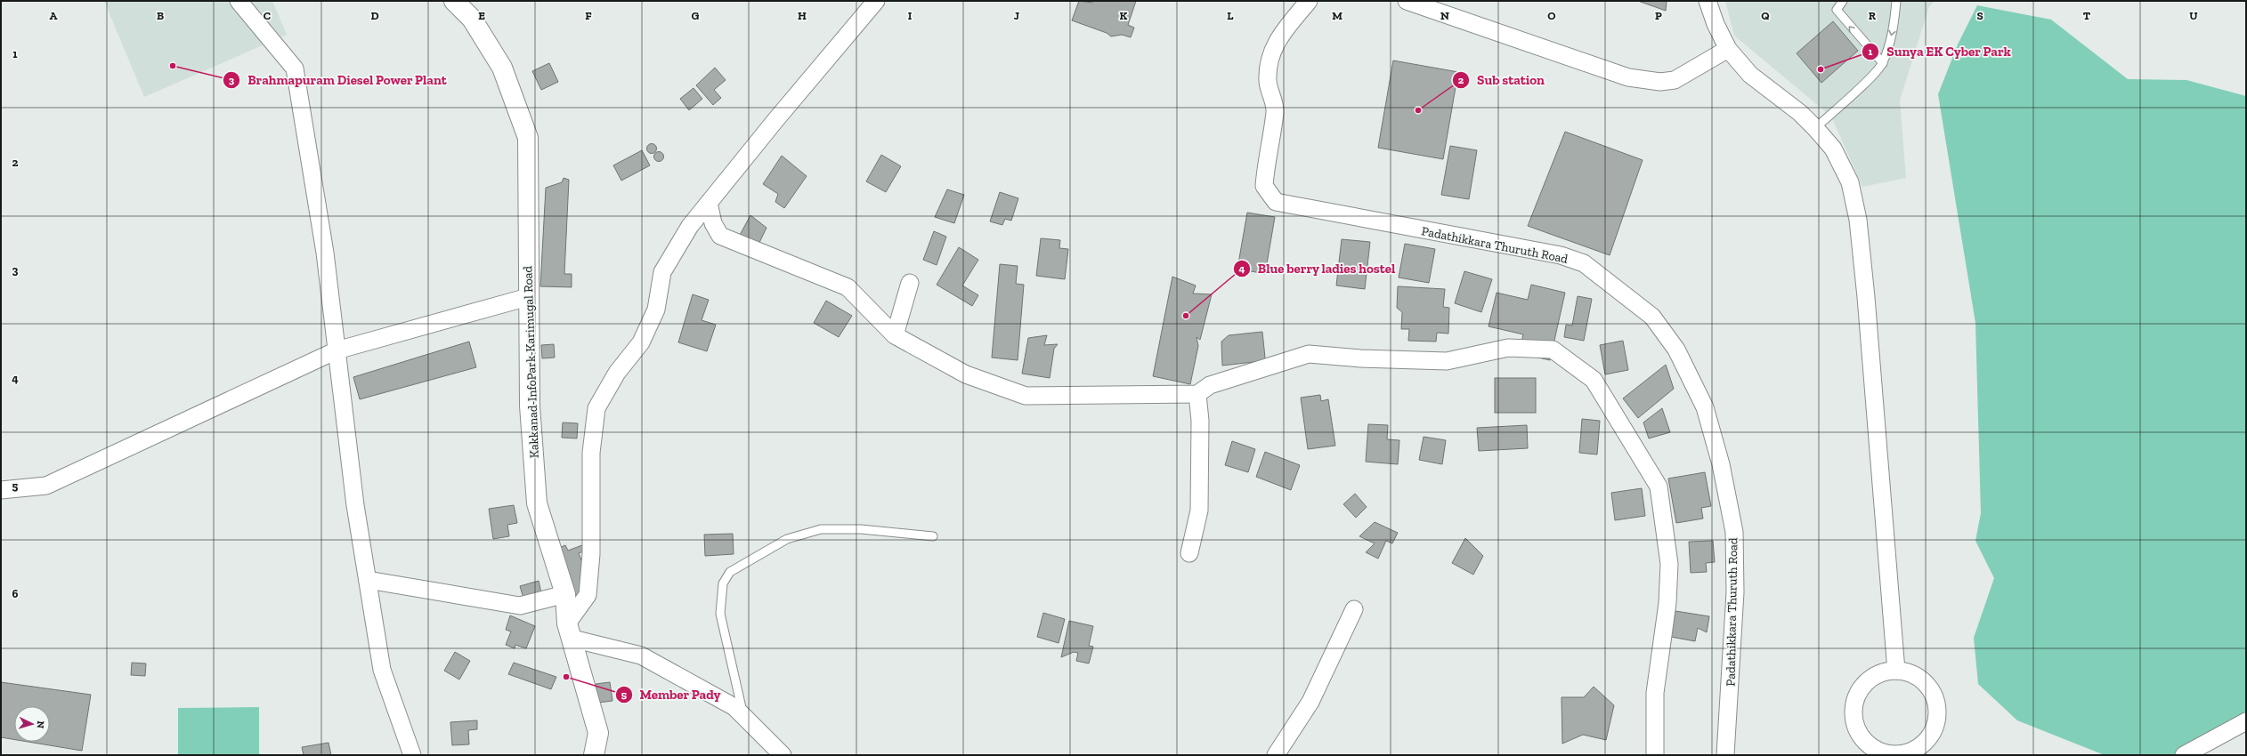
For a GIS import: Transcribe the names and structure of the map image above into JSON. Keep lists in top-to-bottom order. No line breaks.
{"streets":{"main road":["Kakkanad-InfoPark-Karimugal Road"],"street":["Padathikkara Thuruth Road"]},"places":["Brahmapuram Diesel Power Plant","Sunya EK Cyber Park","Sub station","Blue berry ladies hostel","Member Pady"],"north":"right","grid":{"columns":["A","B","C","D","E","F","G","H","I","J","K","L","M","N","O","P","Q","R","S","T","U"],"rows":["1","2","3","4","5","6"]}}
